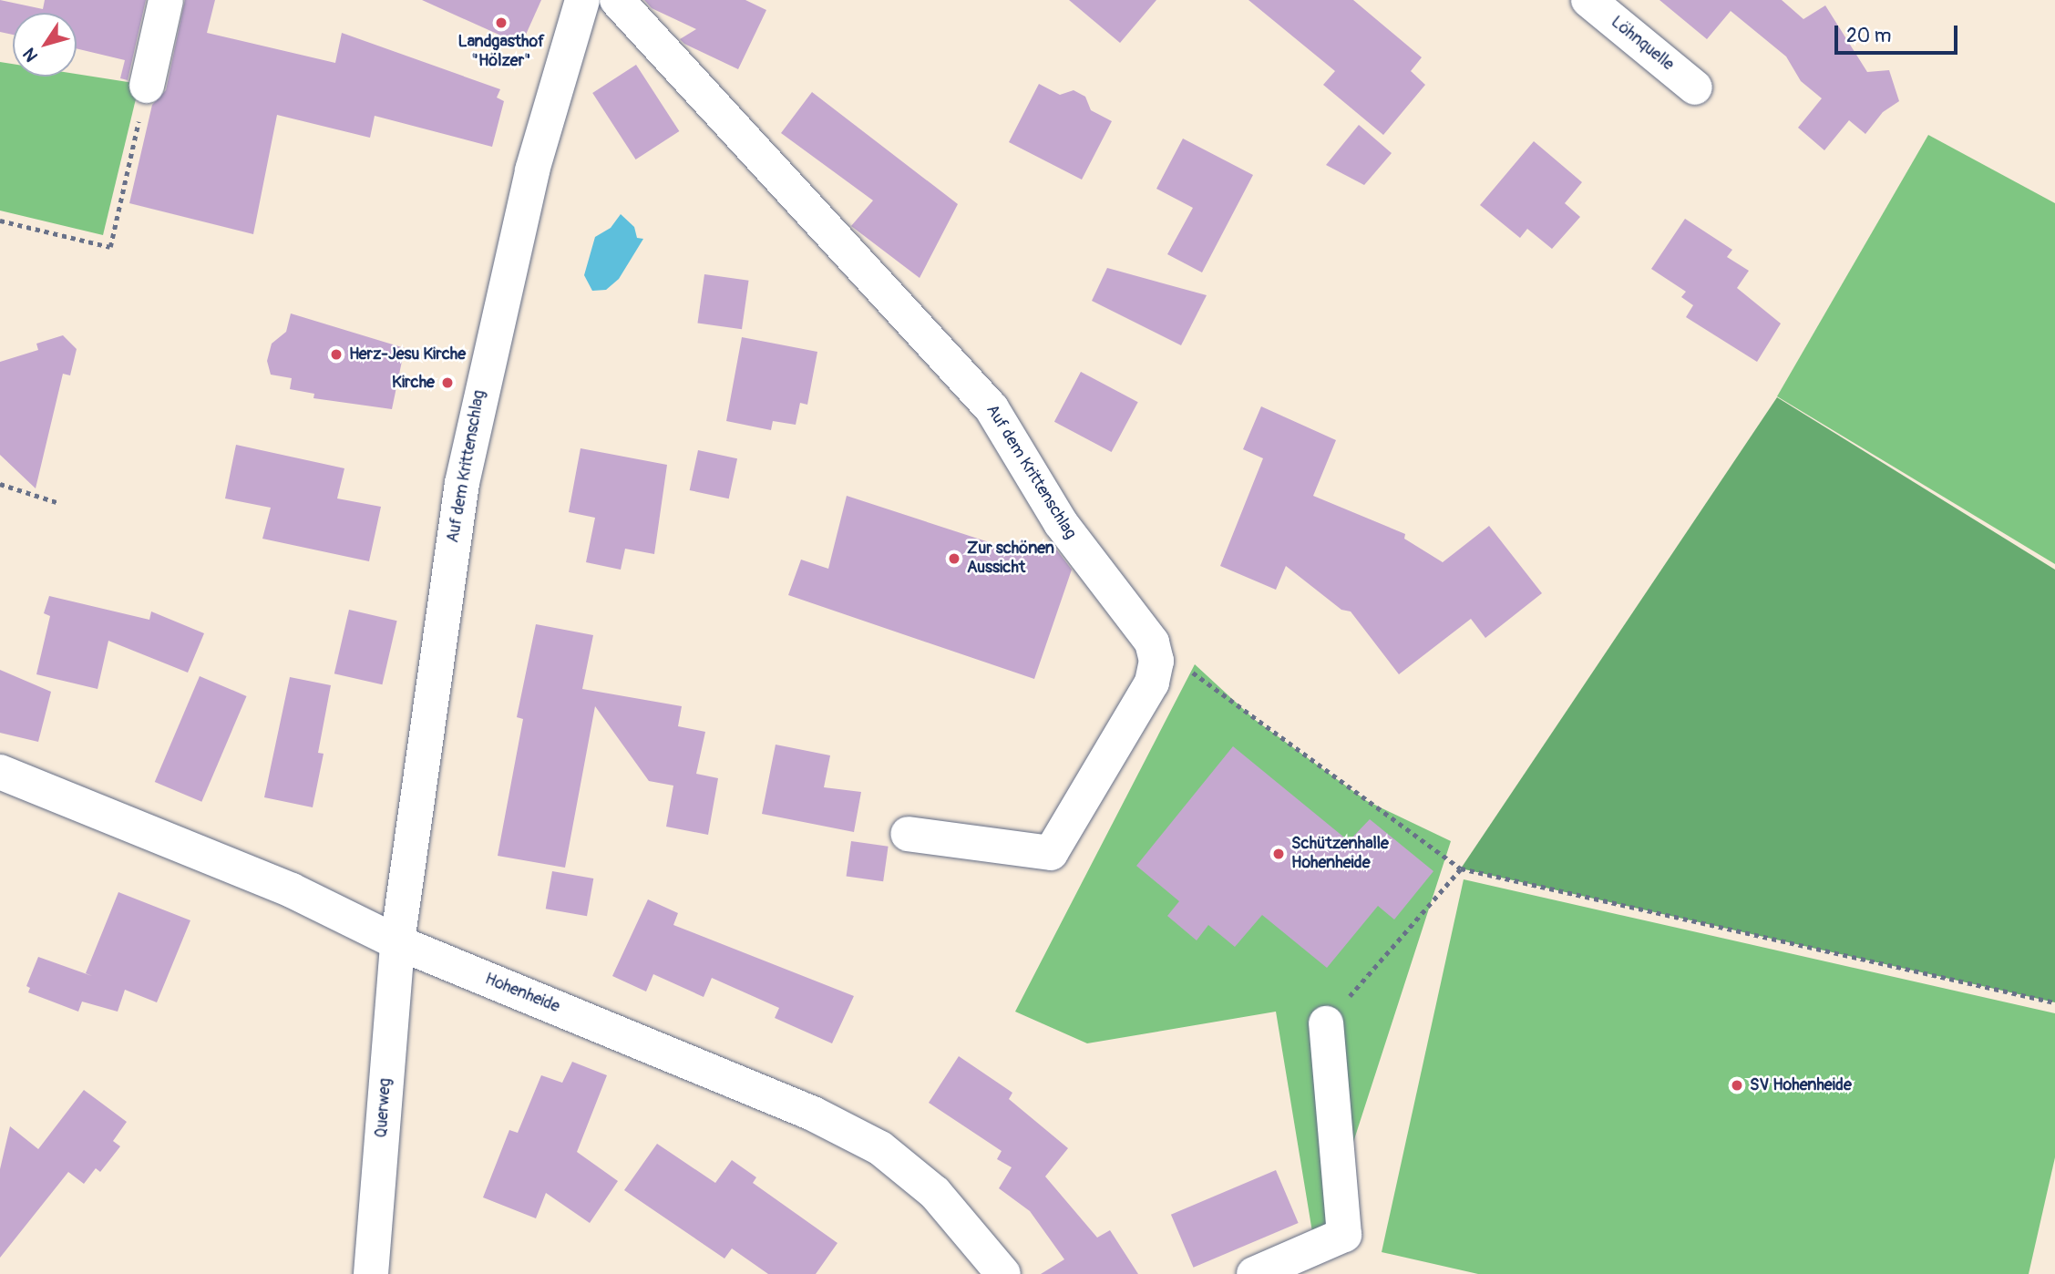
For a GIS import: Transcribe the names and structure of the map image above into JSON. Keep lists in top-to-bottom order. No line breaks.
{"streets":{"street":["Löhnquelle","Auf dem Krittenschlag","Hohenheide","Querweg"]},"crossings":[["Auf dem Krittenschlag","Hohenheide"],["Auf dem Krittenschlag","Querweg"],["Hohenheide","Querweg"]],"places":["Landgasthof \"Hölzer\"","Herz-Jesu Kirche","Kirche","Zur schönen Aussicht","Schützenhalle Hohenheide","SV Hohenheide"],"scale_bar":"20 m","north":"bottom left"}
